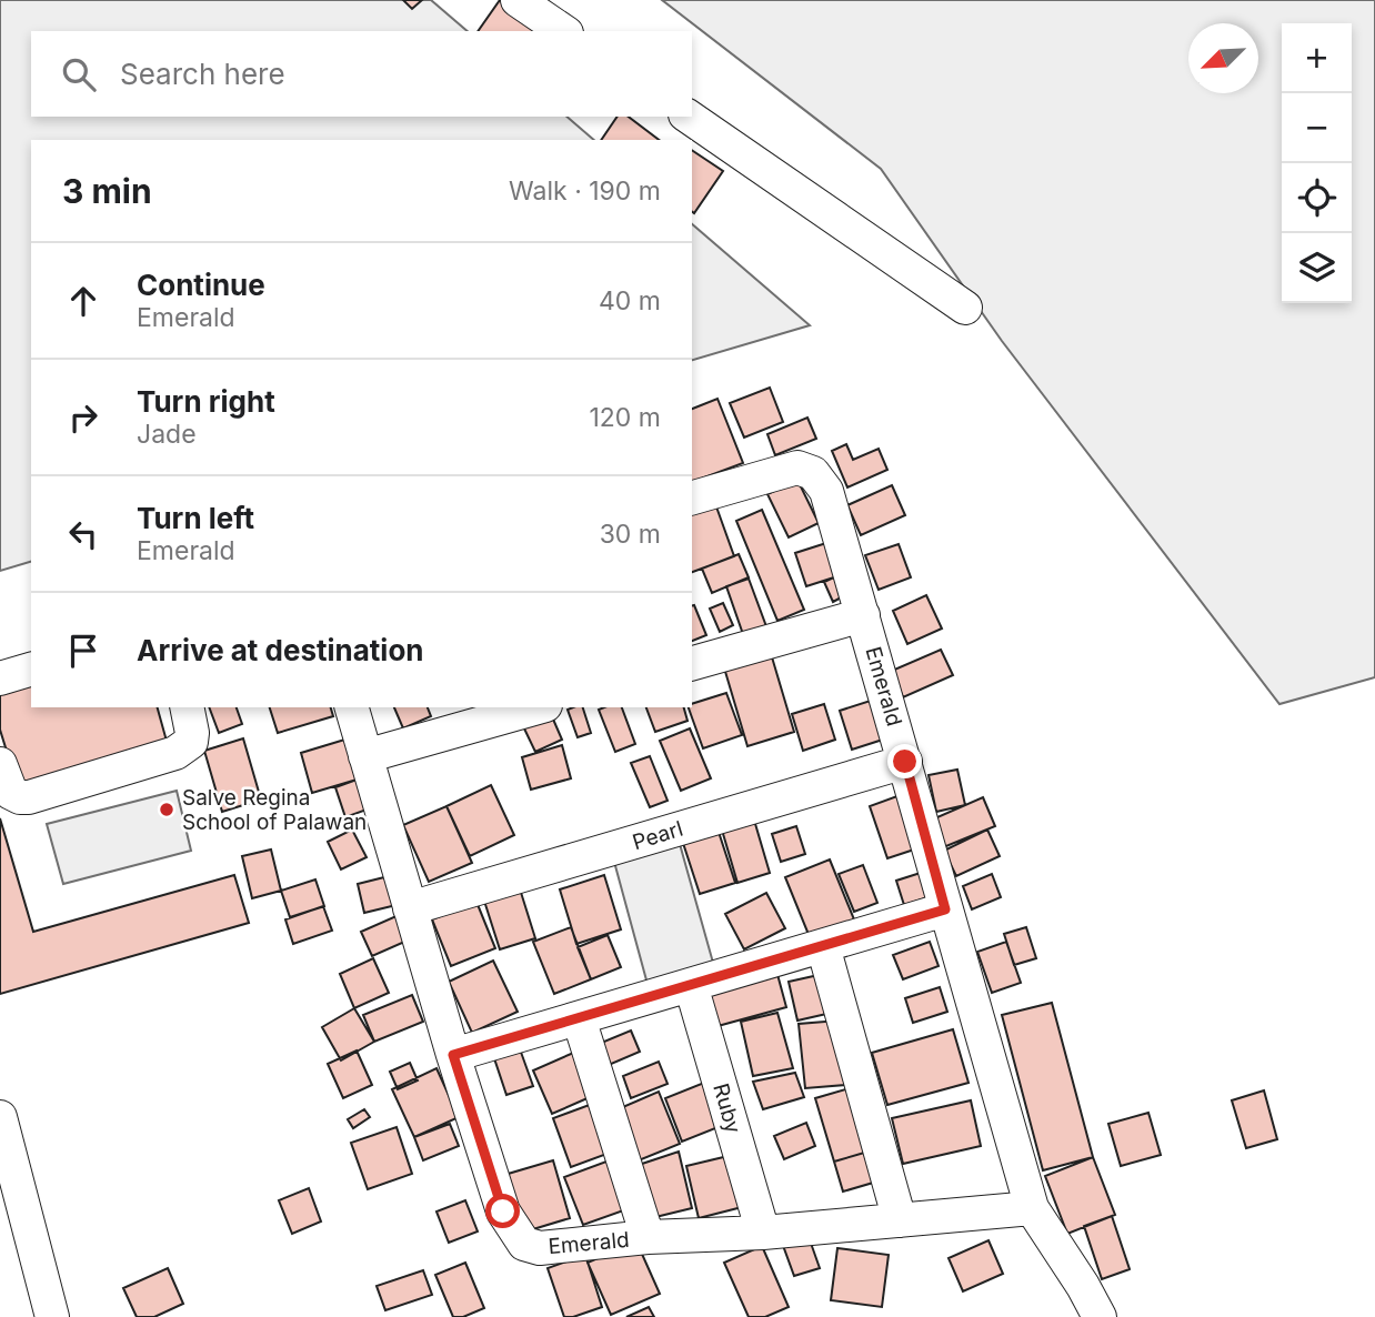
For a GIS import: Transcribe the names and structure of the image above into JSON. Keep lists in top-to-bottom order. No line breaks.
{"streets":{"street":["Emerald","Pearl","Ruby"]},"crossings":[["Emerald","Pearl"],["Emerald","Ruby"]],"places":["Salve Regina School of Palawan"],"north":"bottom left","page":{"map_buttons":["+","−"],"search":"Search here","heading":["3 min","Walk · 190 m"],"list":[["Continue","Emerald","40 m"],["Turn right","Jade","120 m"],["Turn left","Emerald","30 m"],"Arrive at destination"]}}
